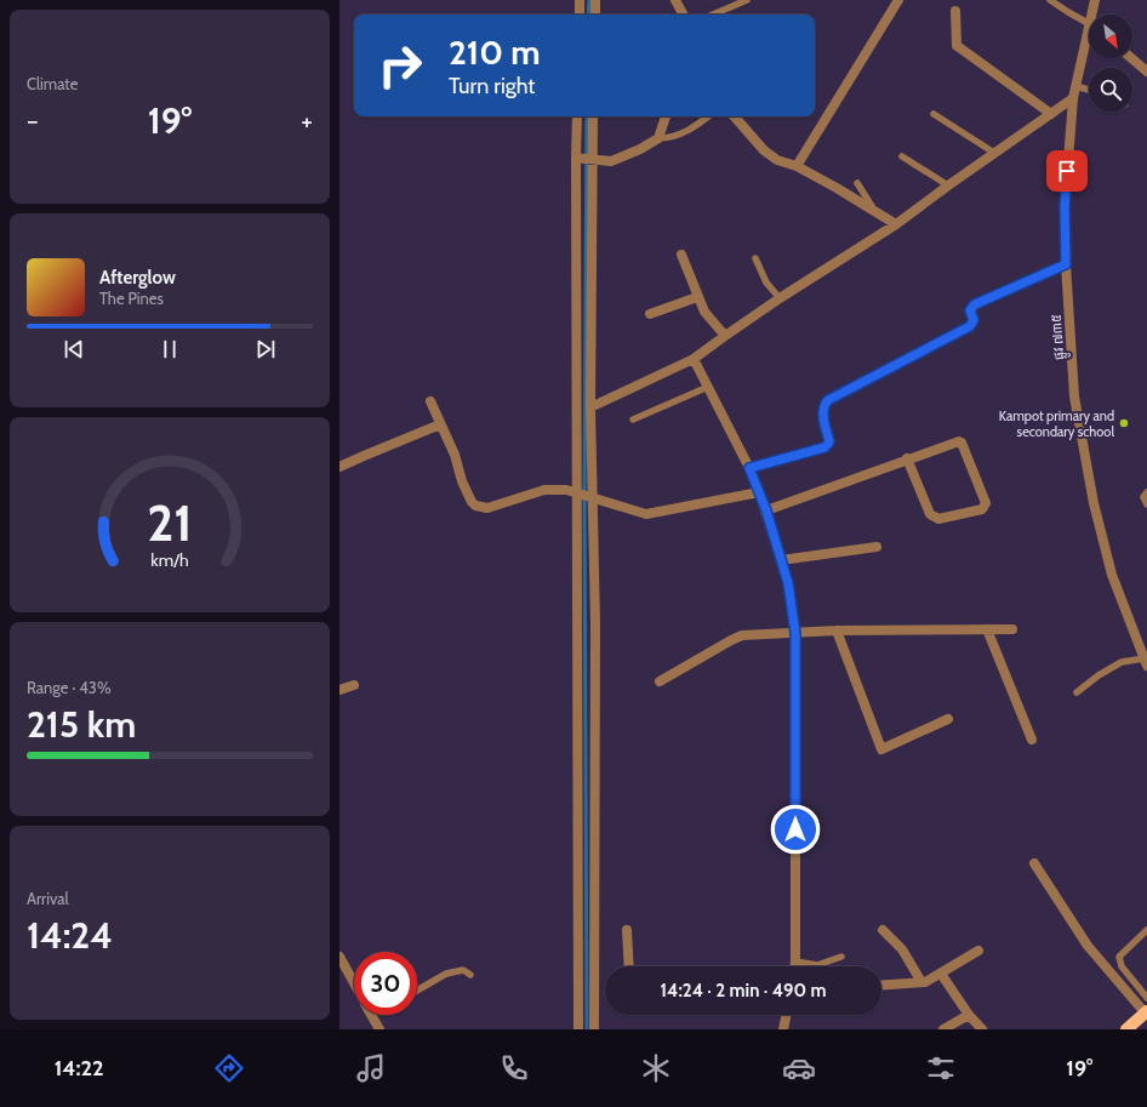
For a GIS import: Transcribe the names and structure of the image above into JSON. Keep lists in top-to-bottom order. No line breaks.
{"streets":{"street":["ផ្លូវ ៧៣៥"]},"places":["Kampot primary and secondary school"],"north":"bottom right","page":{"tile":["Climate",["Range · 43%","215 km"],["Arrival","14:24"]],"turn":["210 m","Turn right"],"heat":["−","19°","+"],"song":["Afterglow","The Pines"],"limit":"30","trip":"14:24 · 2 min · 490 m","tabs":["14:22","19°"],"gauge":["21","km/h"]}}
